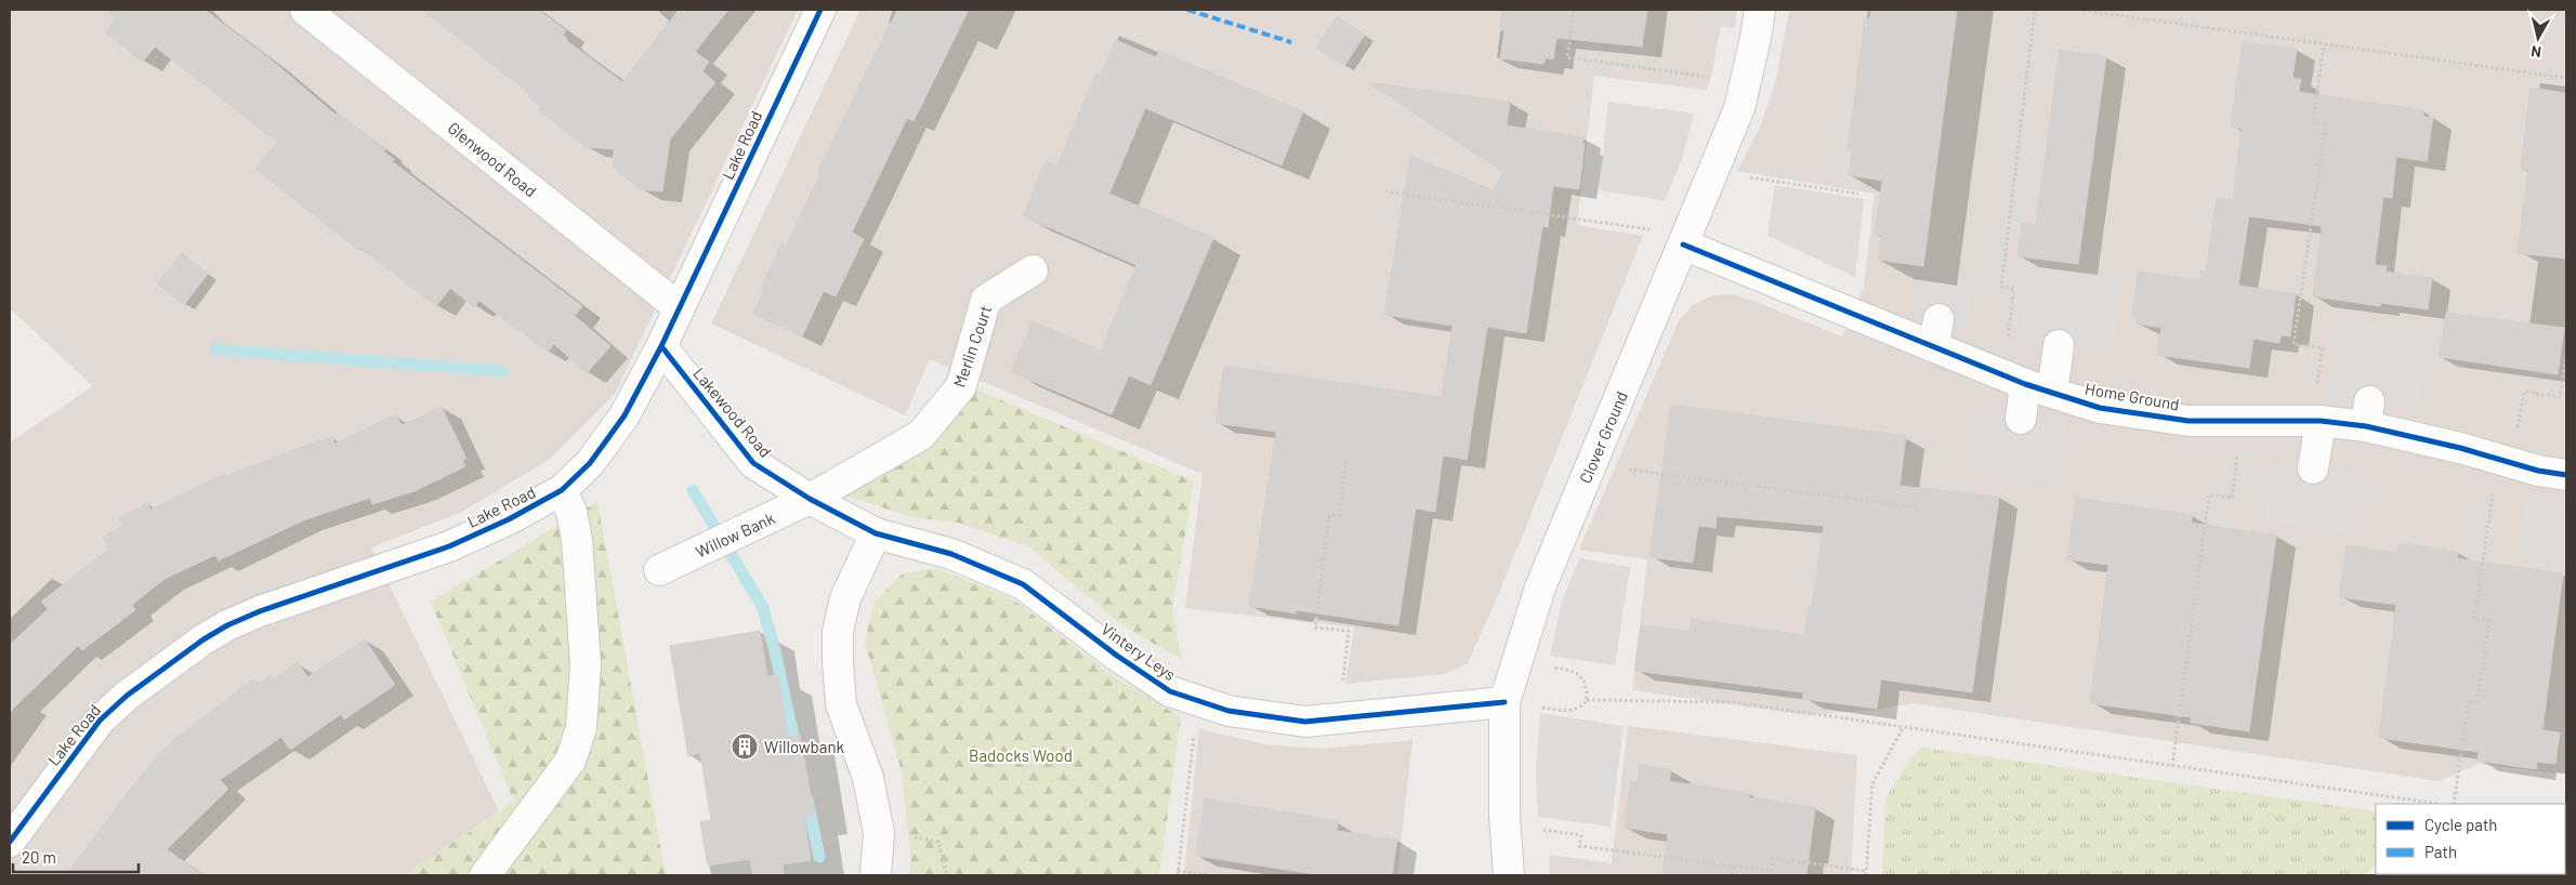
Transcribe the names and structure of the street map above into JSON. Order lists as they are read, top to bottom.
{
  "streets": {
    "street": [
      "Lake Road",
      "Glenwood Road",
      "Merlin Court",
      "Home Ground",
      "Lakewood Road",
      "Clover Ground",
      "Willow Bank",
      "Vintery Leys"
    ]
  },
  "crossings": [
    ["Lake Road", "Glenwood Road"],
    ["Lake Road", "Lakewood Road"],
    ["Merlin Court", "Lakewood Road"],
    ["Merlin Court", "Willow Bank"],
    ["Home Ground", "Clover Ground"],
    ["Lakewood Road", "Willow Bank"],
    ["Lakewood Road", "Vintery Leys"],
    ["Clover Ground", "Vintery Leys"]
  ],
  "parks": ["Badocks Wood"],
  "places": {
    "building": ["Willowbank"]
  },
  "legend": ["Cycle path", "Path"],
  "scale_bar": "20 m",
  "north": "bottom"
}
